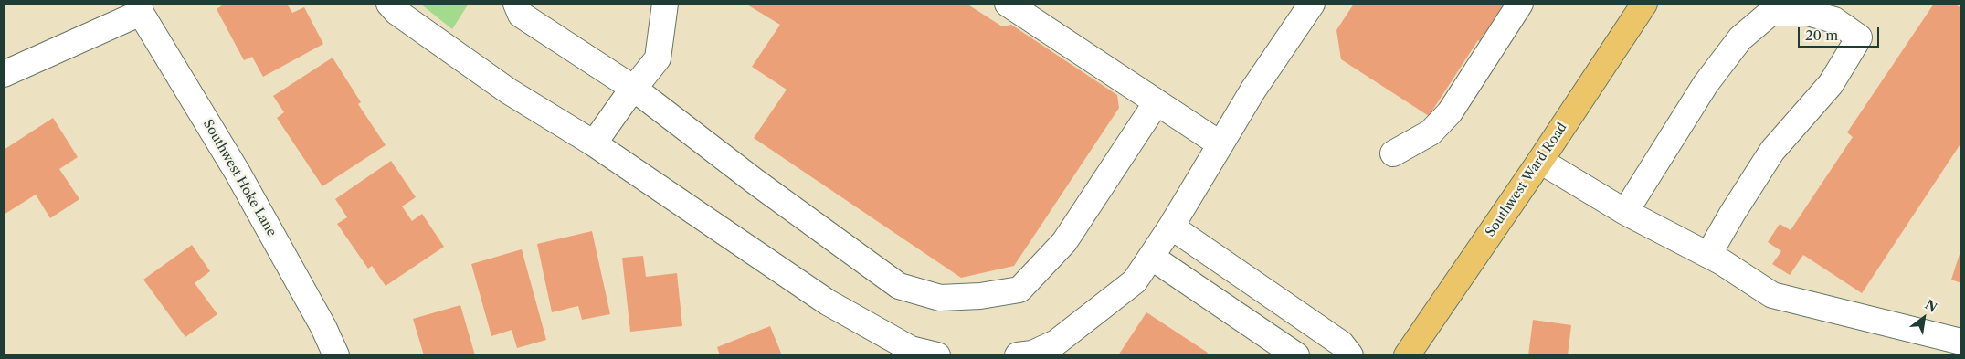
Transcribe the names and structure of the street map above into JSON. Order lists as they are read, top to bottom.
{
  "streets": {
    "main road": ["Southwest Ward Road"],
    "street": ["Southwest Hoke Lane"]
  },
  "scale_bar": "20 m",
  "north": "top right"
}
